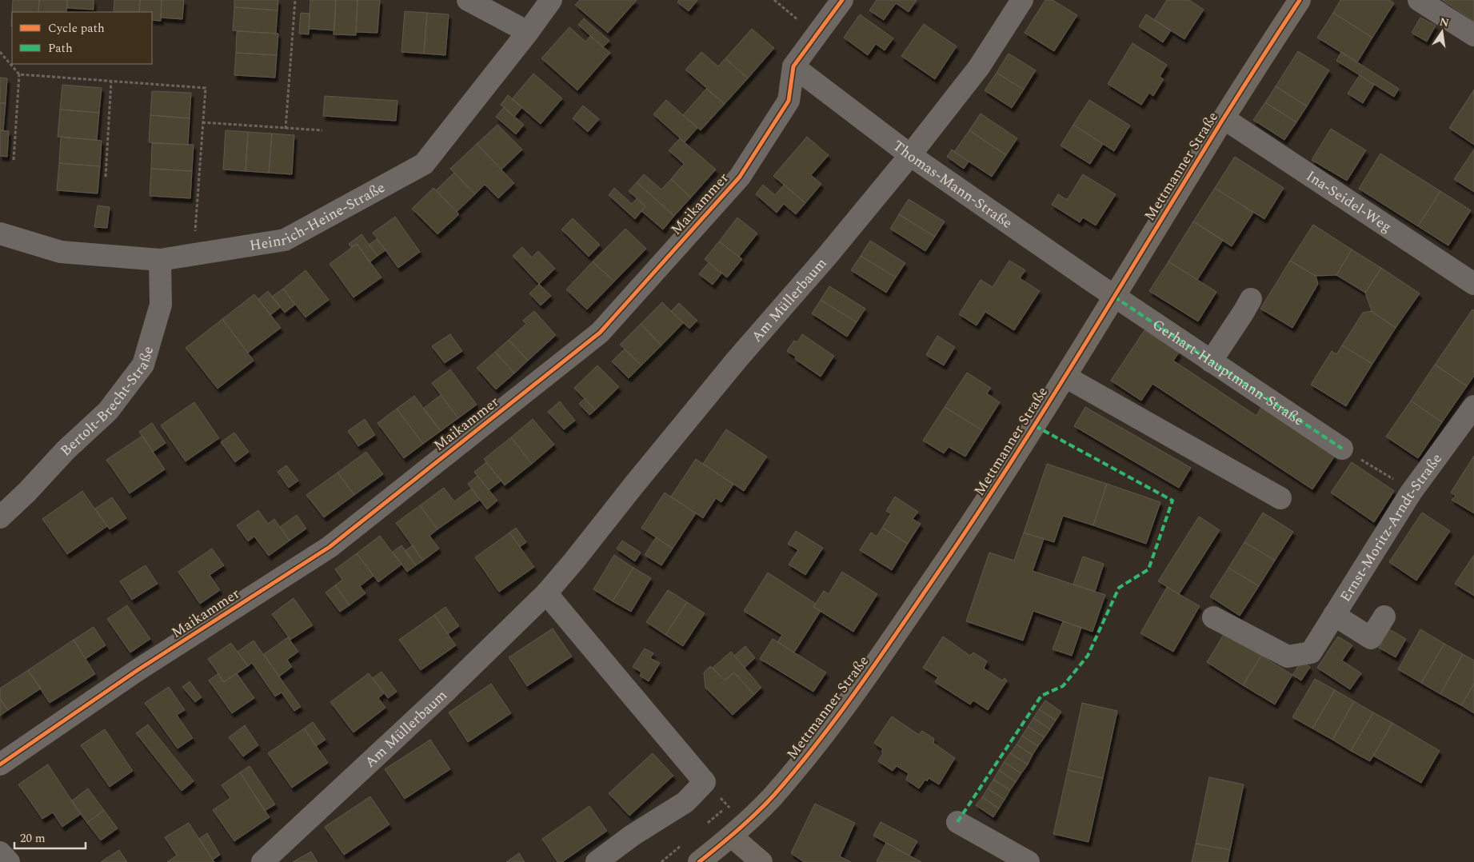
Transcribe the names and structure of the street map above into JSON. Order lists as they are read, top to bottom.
{
  "streets": {
    "main road": ["Mettmanner Straße"],
    "street": [
      "Thomas-Mann-Straße",
      "Ina-Seidel-Weg",
      "Maikammer",
      "Heinrich-Heine-Straße",
      "Am Müllerbaum",
      "Gerhart-Hauptmann-Straße",
      "Bertolt-Brecht-Straße",
      "Ernst-Moritz-Arndt-Straße"
    ]
  },
  "crossings": [
    ["Mettmanner Straße", "Thomas-Mann-Straße"],
    ["Mettmanner Straße", "Ina-Seidel-Weg"],
    ["Mettmanner Straße", "Gerhart-Hauptmann-Straße"],
    ["Thomas-Mann-Straße", "Maikammer"],
    ["Thomas-Mann-Straße", "Am Müllerbaum"],
    ["Thomas-Mann-Straße", "Gerhart-Hauptmann-Straße"],
    ["Heinrich-Heine-Straße", "Bertolt-Brecht-Straße"]
  ],
  "legend": ["Cycle path", "Path"],
  "scale_bar": "20 m",
  "north": "top"
}
